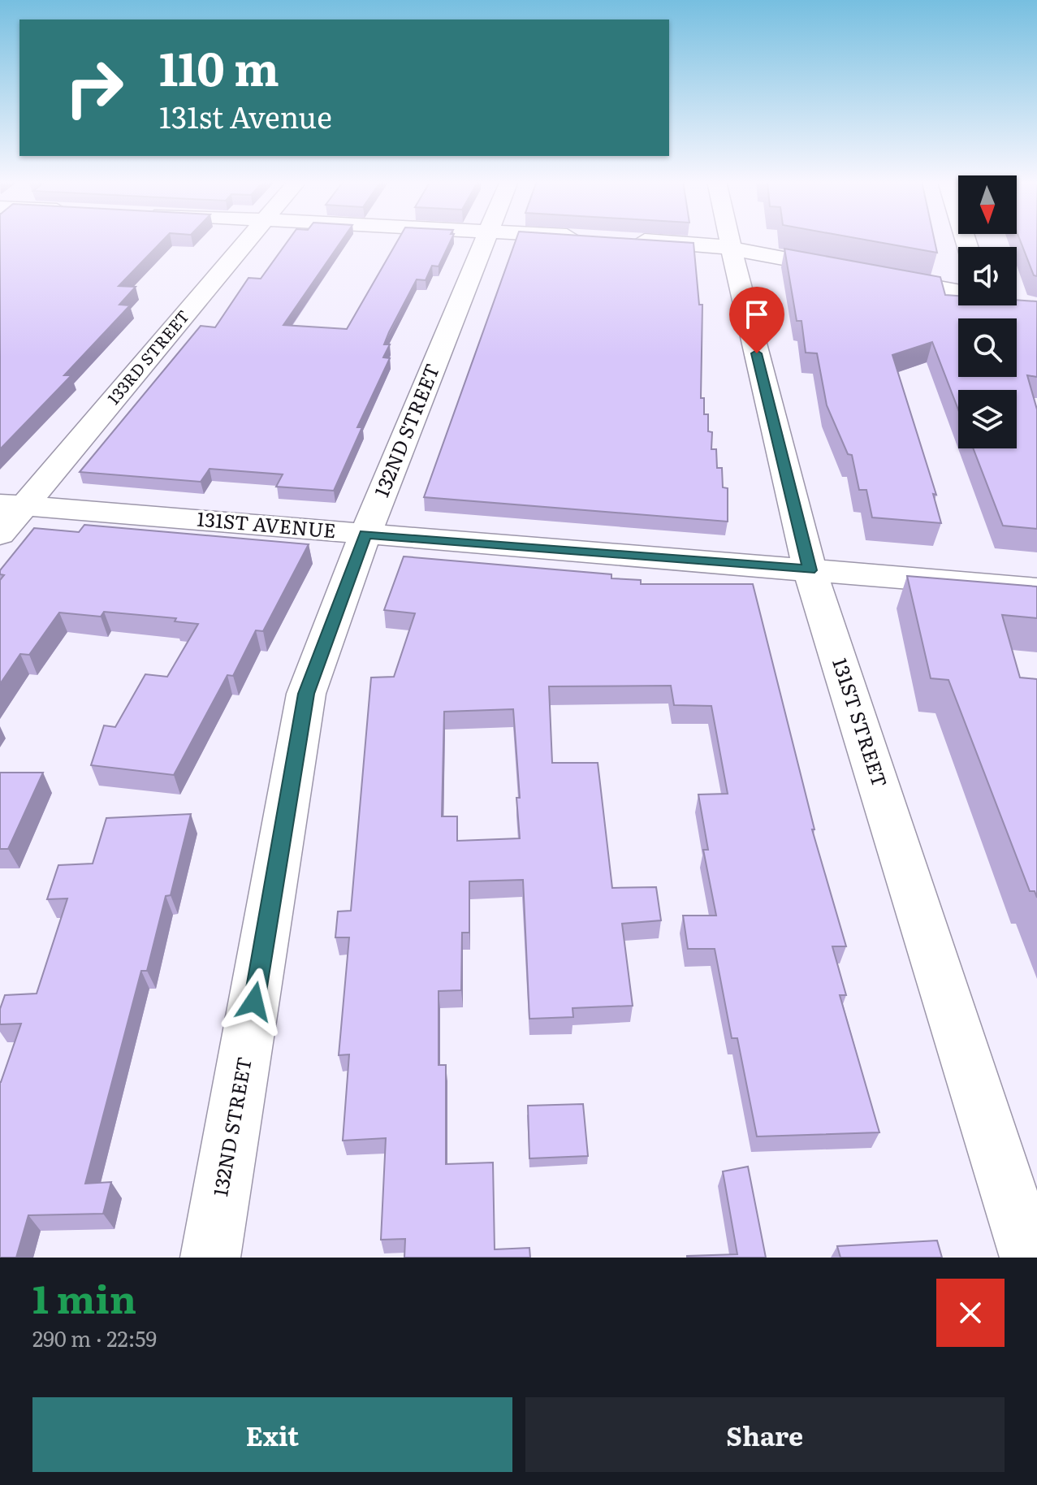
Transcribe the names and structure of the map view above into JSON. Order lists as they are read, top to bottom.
{
  "streets": {
    "street": [
      "133RD STREET",
      "132ND STREET",
      "131ST AVENUE",
      "131ST STREET"
    ]
  },
  "crossings": [
    ["133RD STREET", "131ST AVENUE"],
    ["132ND STREET", "131ST AVENUE"],
    ["131ST AVENUE", "131ST STREET"]
  ],
  "north": "bottom",
  "page": {
    "turn": ["110 m", "131st Avenue"],
    "heading": ["1 min", "290 m · 22:59"],
    "buttons": ["Exit", "Share"]
  }
}
